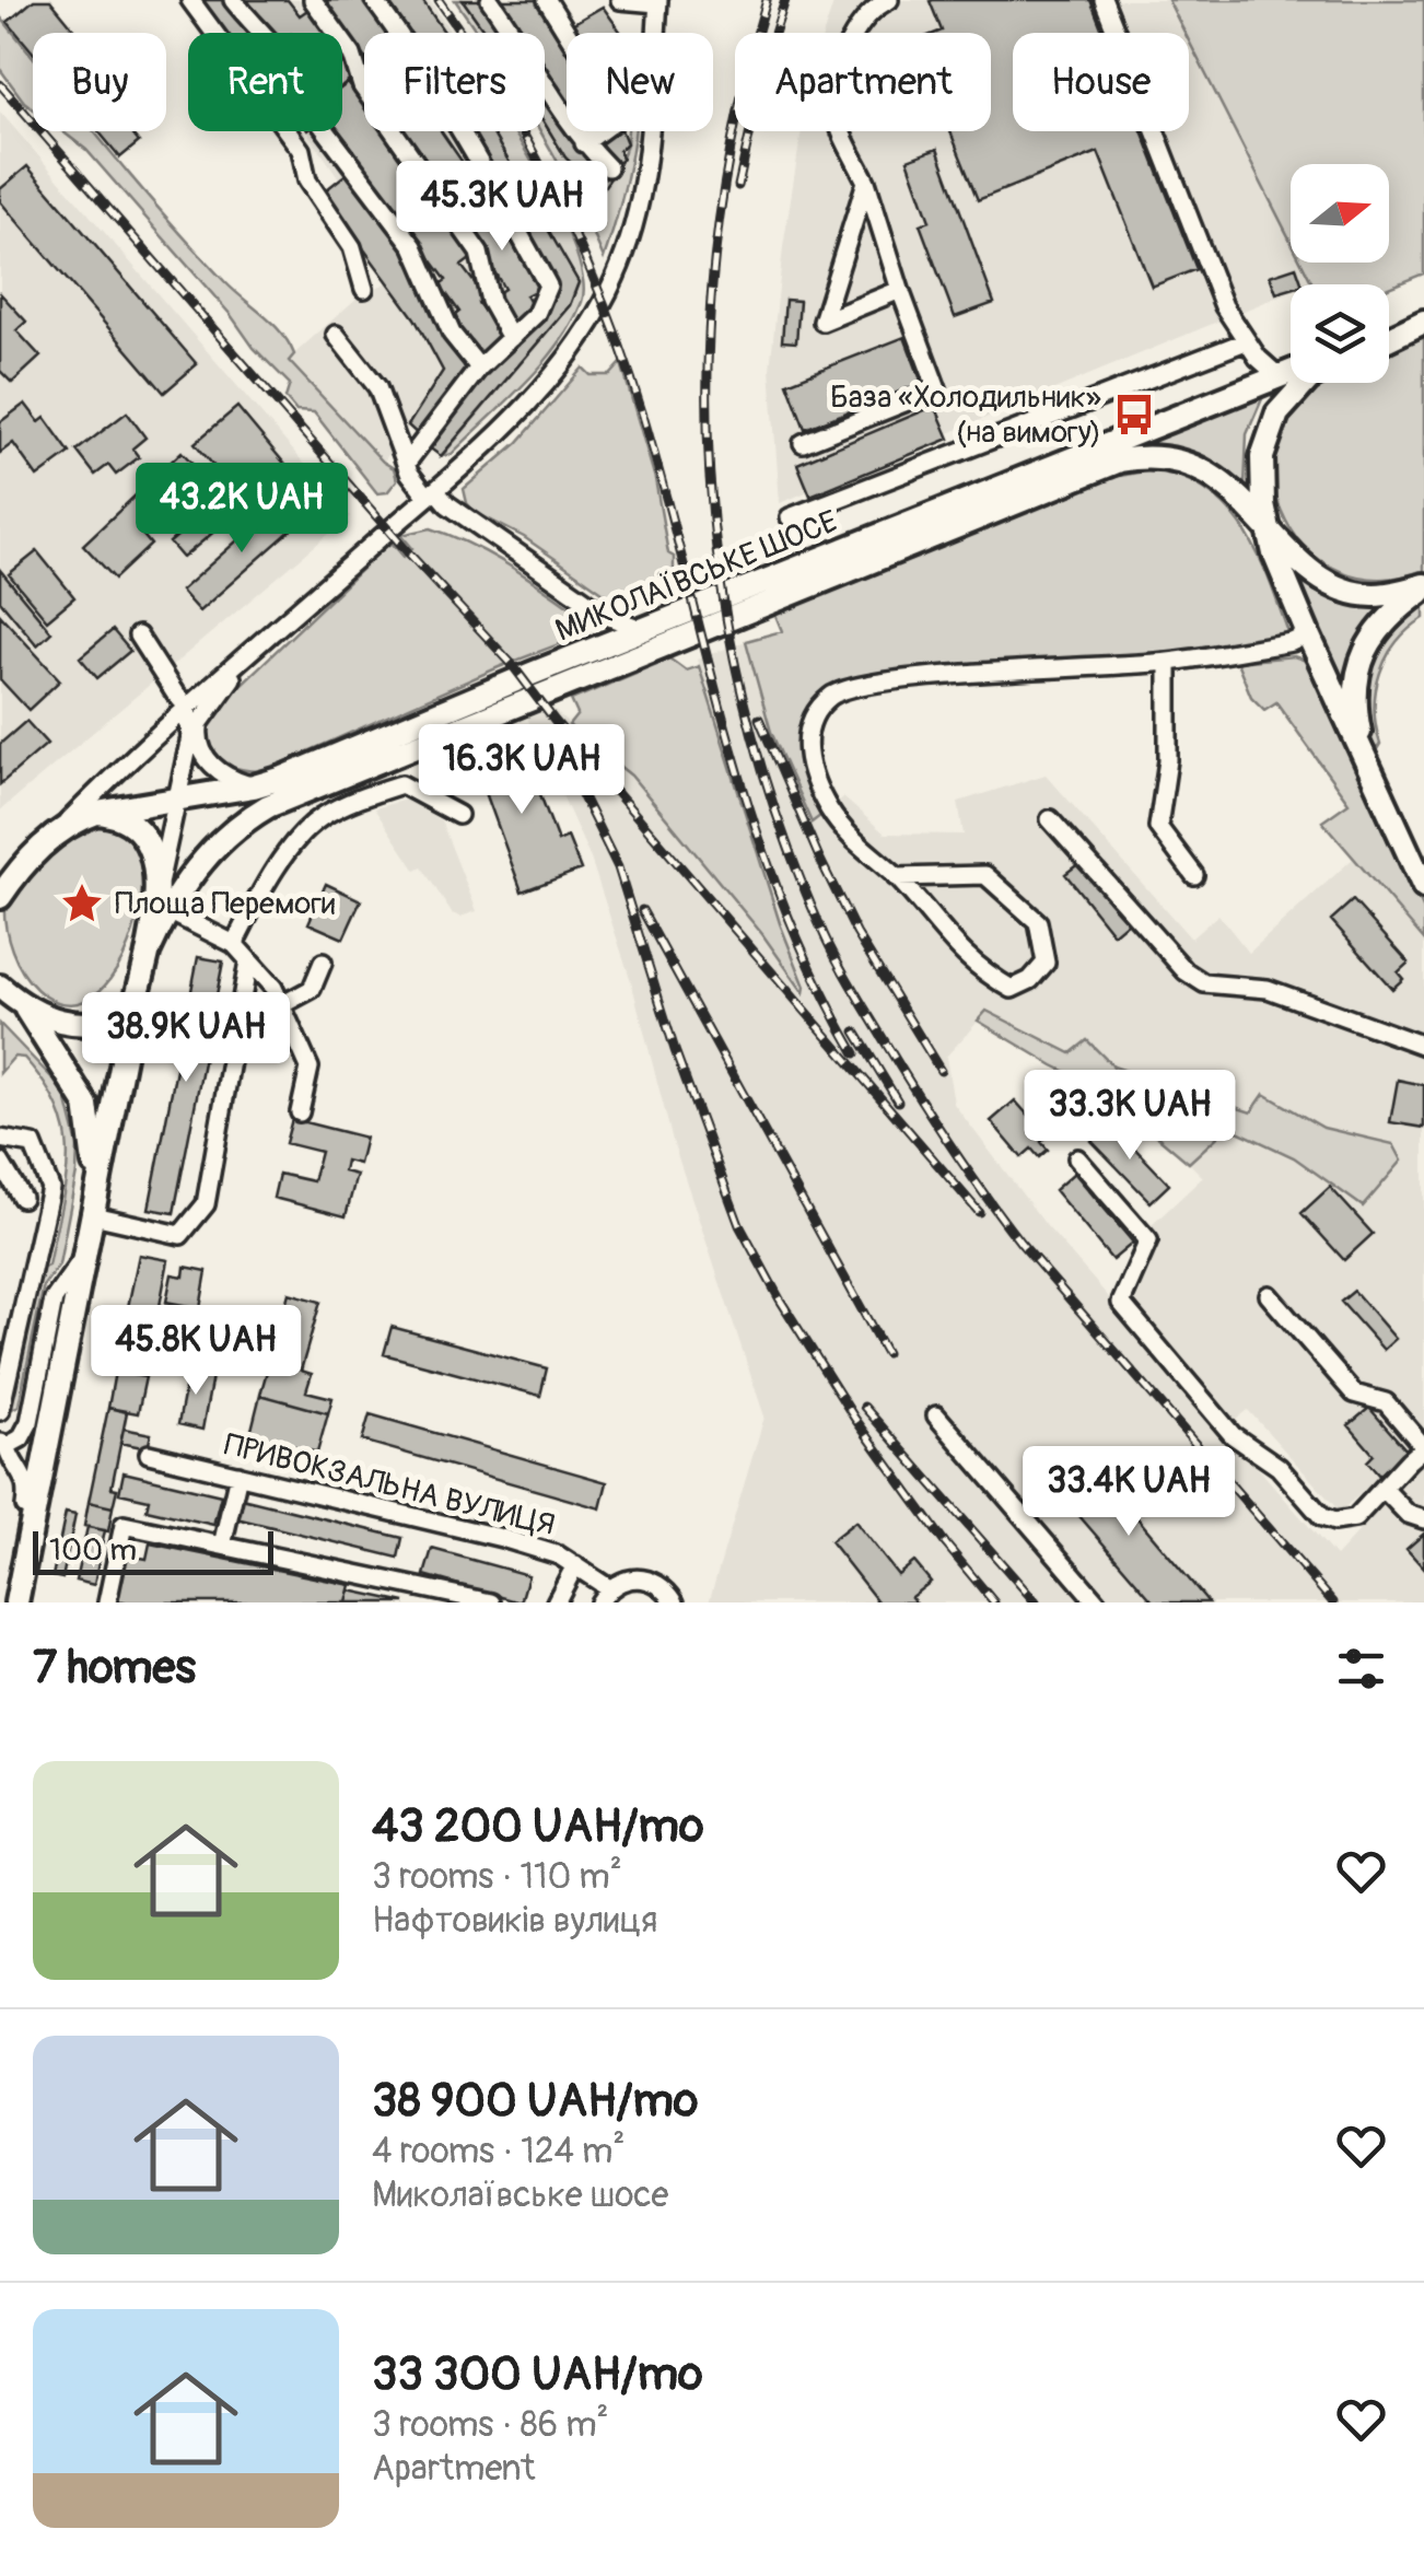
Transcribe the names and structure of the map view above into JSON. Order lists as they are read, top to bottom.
{
  "streets": {
    "main road": ["МИКОЛАЇВСЬКЕ ШОСЕ"],
    "street": ["ПРИВОКЗАЛЬНА ВУЛИЦЯ"]
  },
  "places": {
    "bus stop": ["База «Холодильник» (на вимогу)"],
    "place": ["Площа Перемоги"]
  },
  "scale_bar": "100 m",
  "north": "right",
  "page": {
    "chip": [
      "Buy",
      "Rent",
      "Filters",
      "New",
      "Apartment",
      "House"
    ],
    "price": [
      "45.3K UAH",
      "43.2K UAH",
      "16.3K UAH",
      "38.9K UAH",
      "33.3K UAH",
      "45.8K UAH",
      "33.4K UAH"
    ],
    "scale": "100 m",
    "heading": "7 homes",
    "list": [
      {
        "name": "43 200 UAH/mo",
        "note": "3 rooms · 110 m² · Нафтовиків вулиця"
      },
      {
        "name": "38 900 UAH/mo",
        "note": "4 rooms · 124 m² · Миколаївське шосе"
      },
      {
        "name": "33 300 UAH/mo",
        "note": "3 rooms · 86 m² · Apartment"
      }
    ]
  }
}
